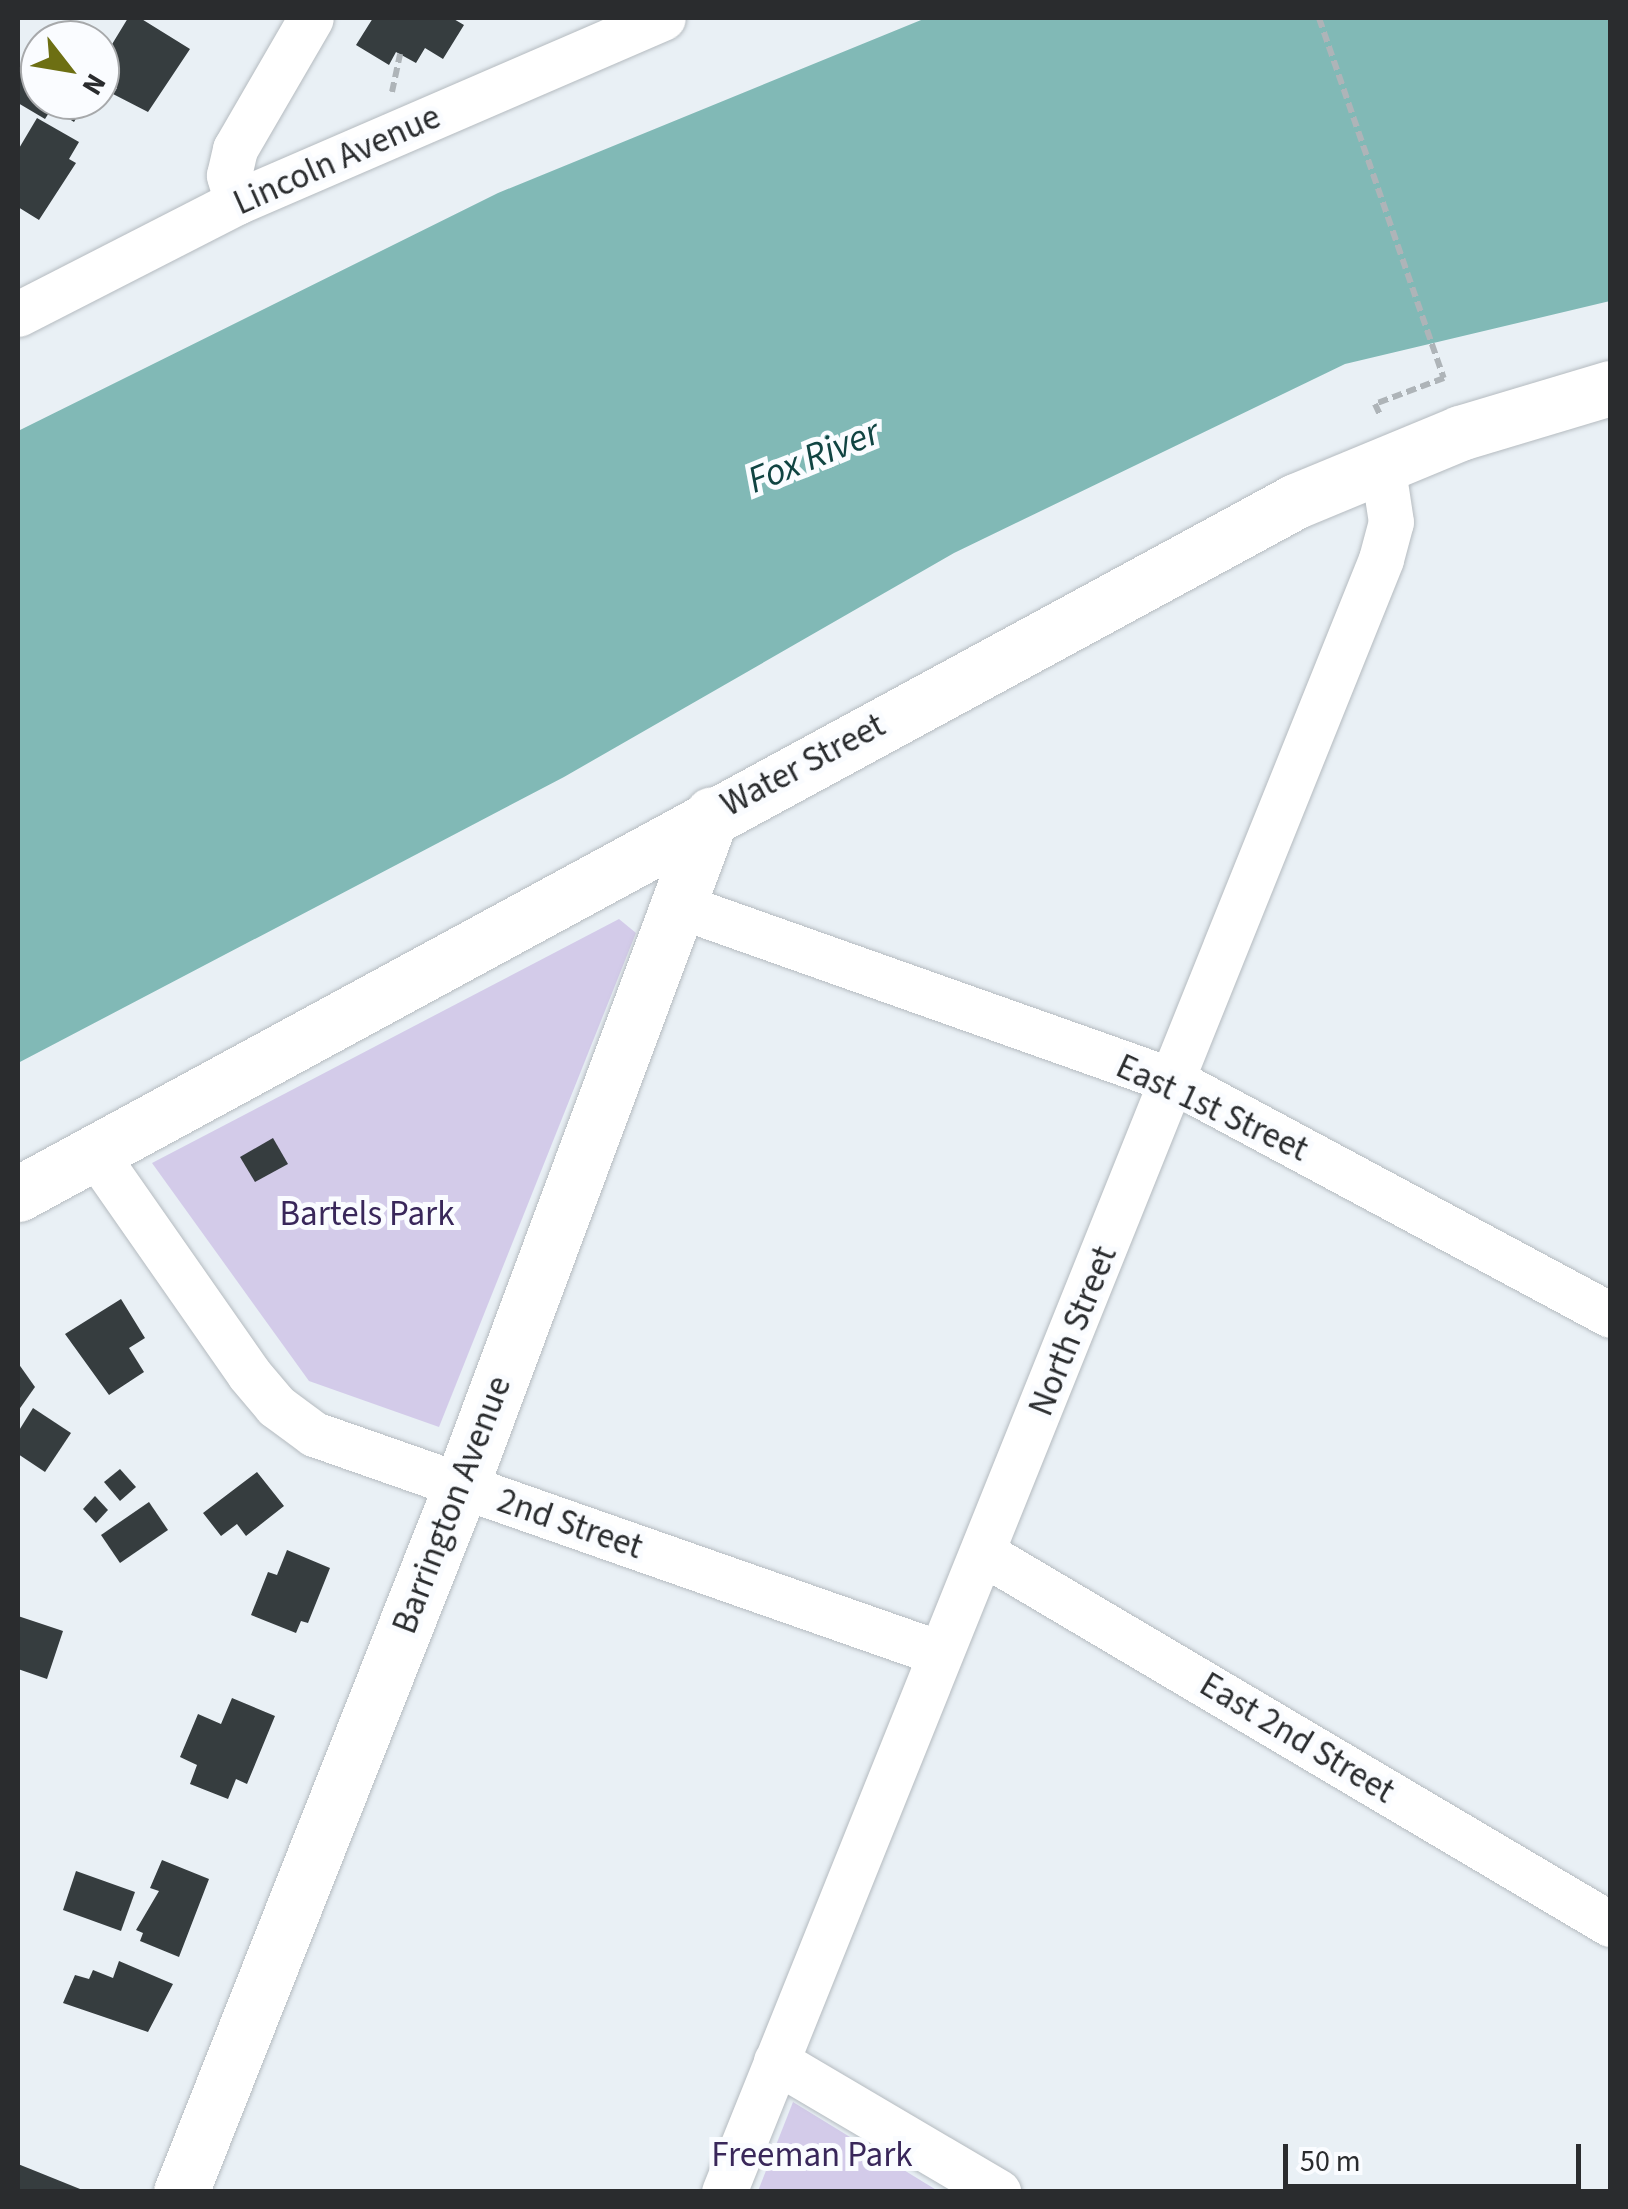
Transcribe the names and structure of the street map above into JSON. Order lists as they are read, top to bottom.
{
  "streets": {
    "street": [
      "Lincoln Avenue",
      "Water Street",
      "East 1st Street",
      "North Street",
      "Barrington Avenue",
      "2nd Street",
      "East 2nd Street"
    ]
  },
  "crossings": [
    ["Water Street", "North Street"],
    ["Water Street", "Barrington Avenue"],
    ["Water Street", "2nd Street"],
    ["East 1st Street", "North Street"],
    ["East 1st Street", "Barrington Avenue"],
    ["North Street", "2nd Street"],
    ["North Street", "East 2nd Street"],
    ["Barrington Avenue", "2nd Street"]
  ],
  "water": ["Fox River"],
  "parks": ["Bartels Park", "Freeman Park"],
  "scale_bar": "50 m",
  "north": "bottom right"
}
